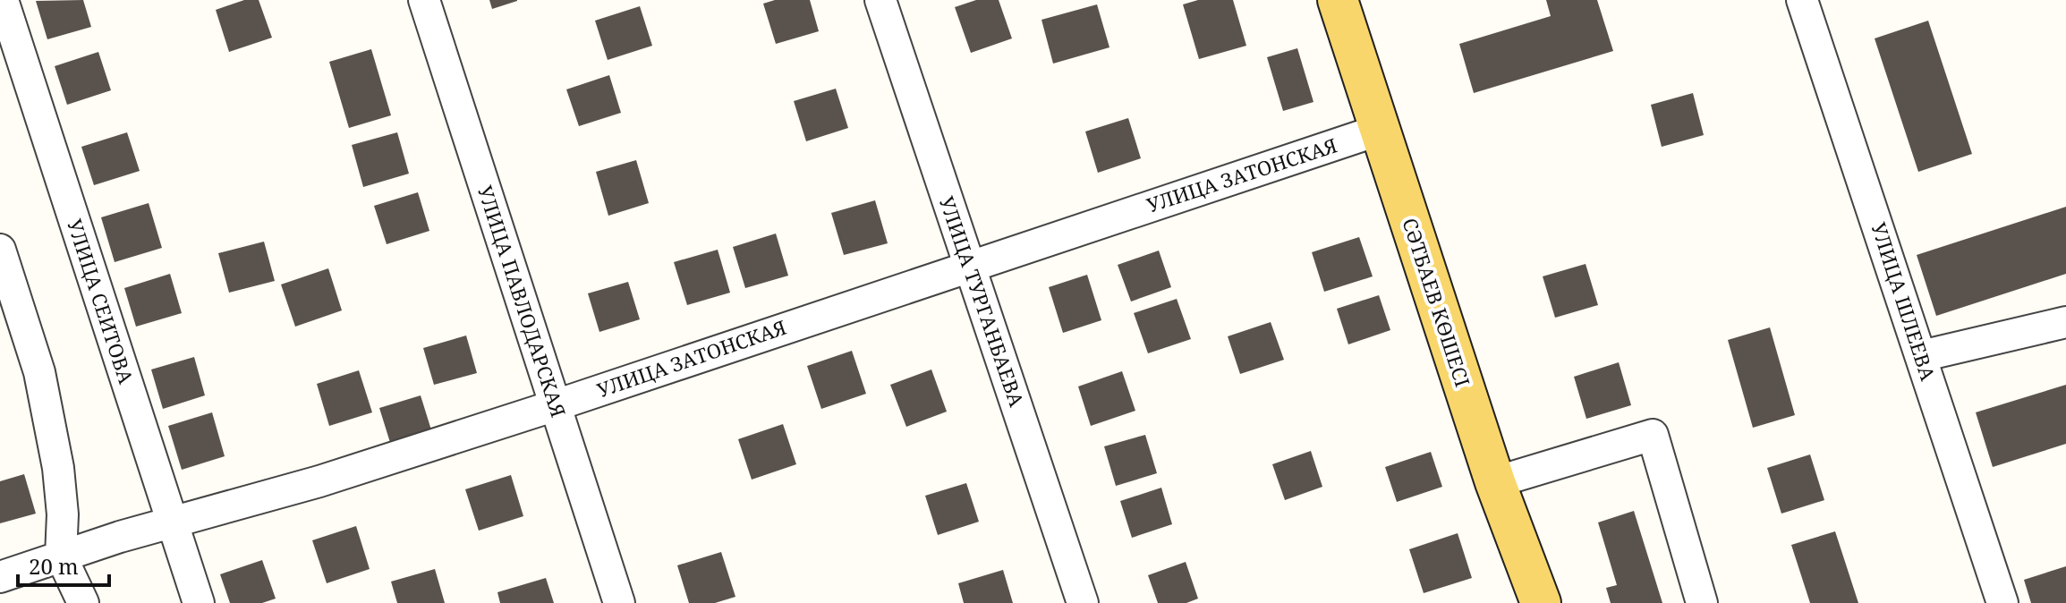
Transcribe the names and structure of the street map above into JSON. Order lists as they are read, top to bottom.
{
  "streets": {
    "main road": ["СӘТБАЕВ КӨШЕСІ"],
    "street": [
      "УЛИЦА ЗАТОНСКАЯ",
      "УЛИЦА СЕИТОВА",
      "УЛИЦА ПАВЛОДАРСКАЯ",
      "УЛИЦА ТУРГАНБАЕВА",
      "УЛИЦА ШЛЕЕВА"
    ]
  },
  "crossings": [
    ["УЛИЦА ЗАТОНСКАЯ", "УЛИЦА СЕИТОВА"],
    ["УЛИЦА ЗАТОНСКАЯ", "УЛИЦА ПАВЛОДАРСКАЯ"],
    ["УЛИЦА ЗАТОНСКАЯ", "УЛИЦА ТУРГАНБАЕВА"],
    ["УЛИЦА ЗАТОНСКАЯ", "СӘТБАЕВ КӨШЕСІ"]
  ],
  "scale_bar": "20 m"
}
